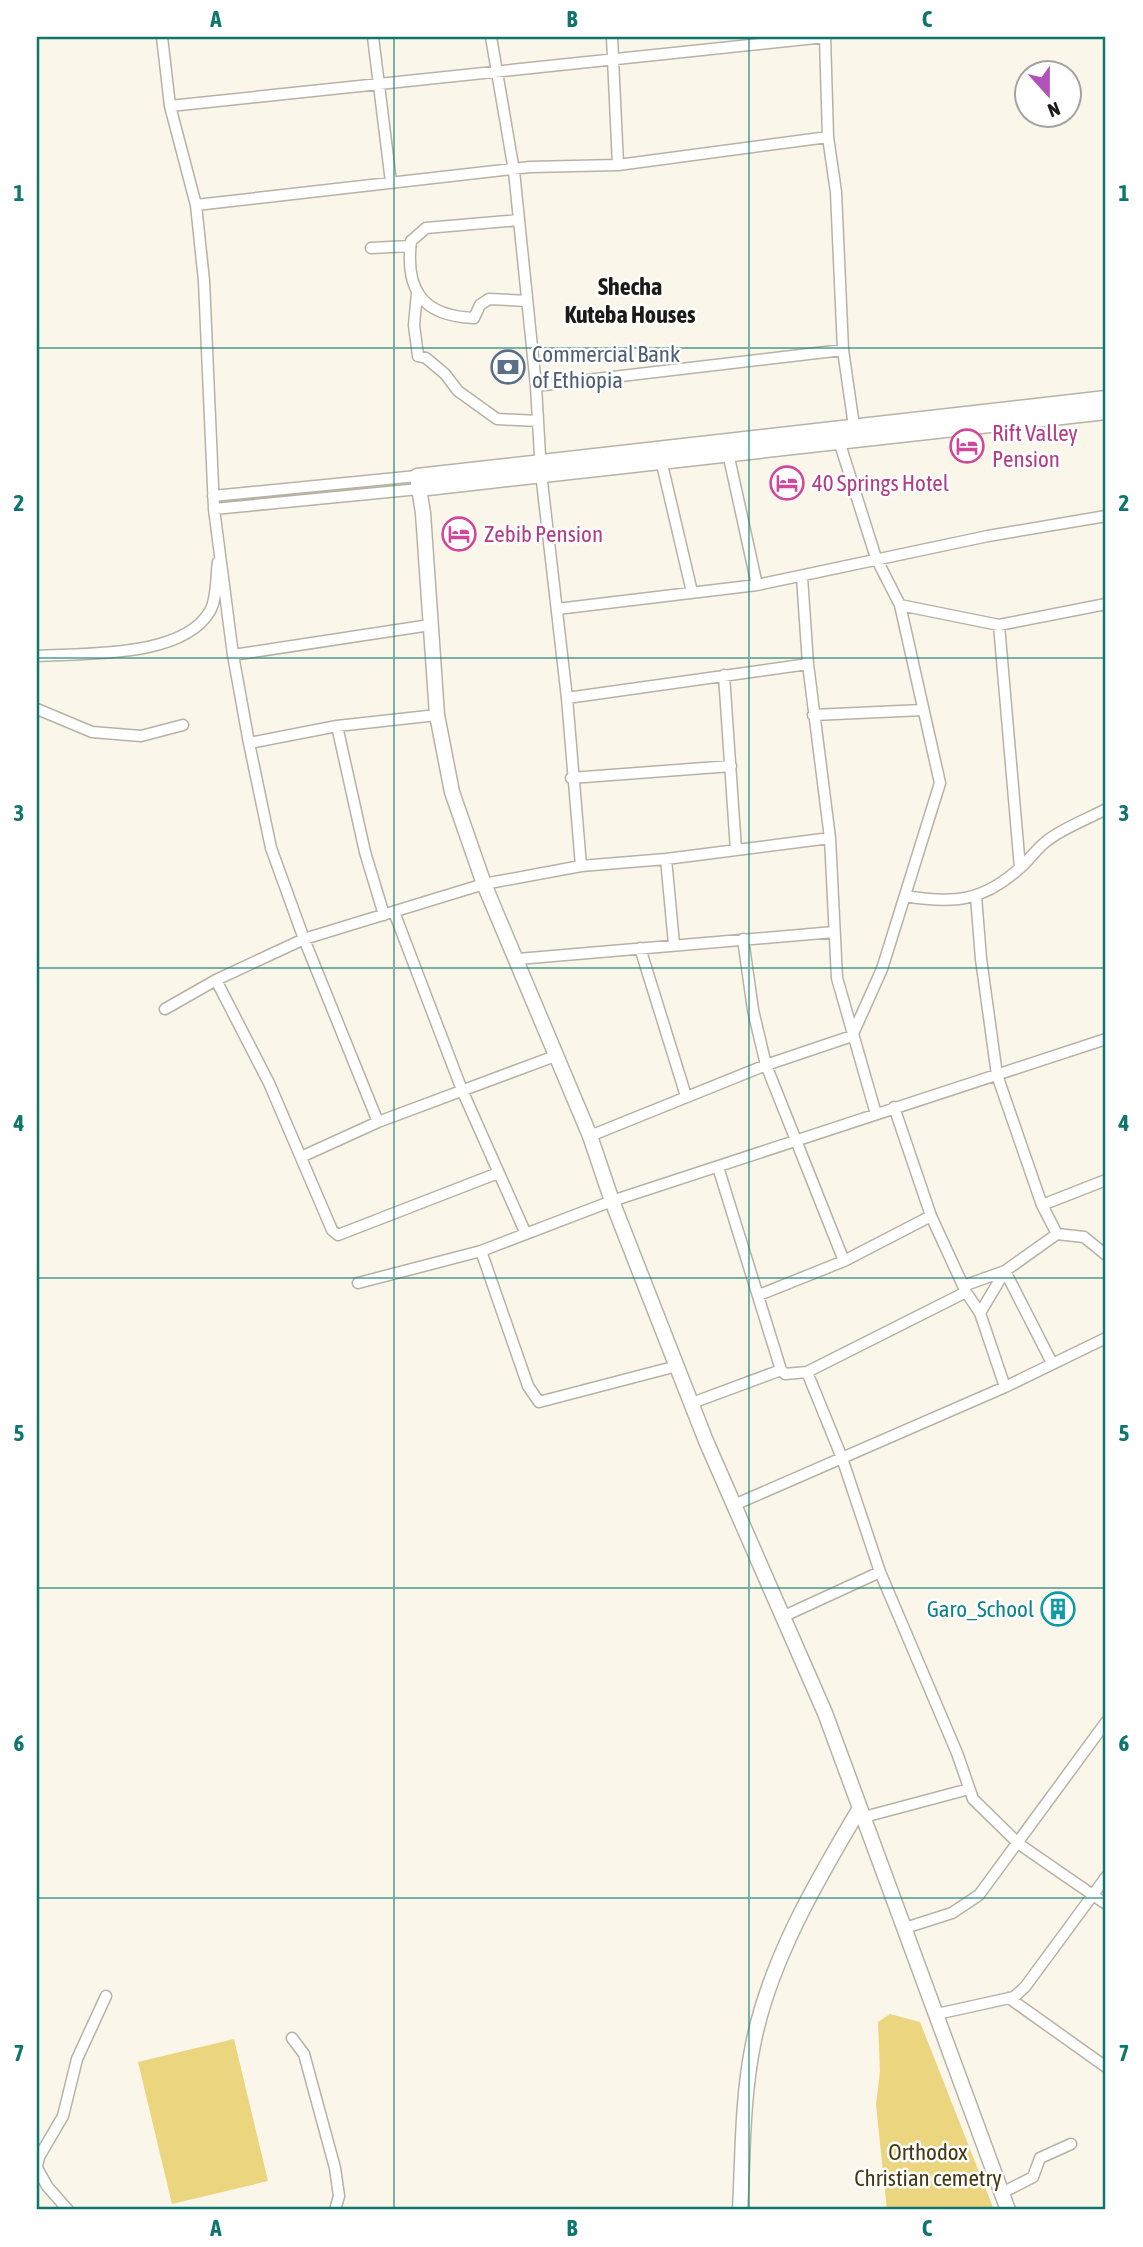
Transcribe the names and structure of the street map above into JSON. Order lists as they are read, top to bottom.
{
  "districts": ["Shecha Kuteba Houses"],
  "parks": ["Orthodox Christian cemetry"],
  "places": {
    "bank": ["Commercial Bank of Ethiopia"],
    "hotel": ["Rift Valley Pension", "40 Springs Hotel", "Zebib Pension"],
    "building": ["Garo_School"]
  },
  "north": "bottom",
  "grid": {
    "columns": ["A", "B", "C"],
    "rows": [
      "1",
      "2",
      "3",
      "4",
      "5",
      "6",
      "7"
    ]
  }
}
